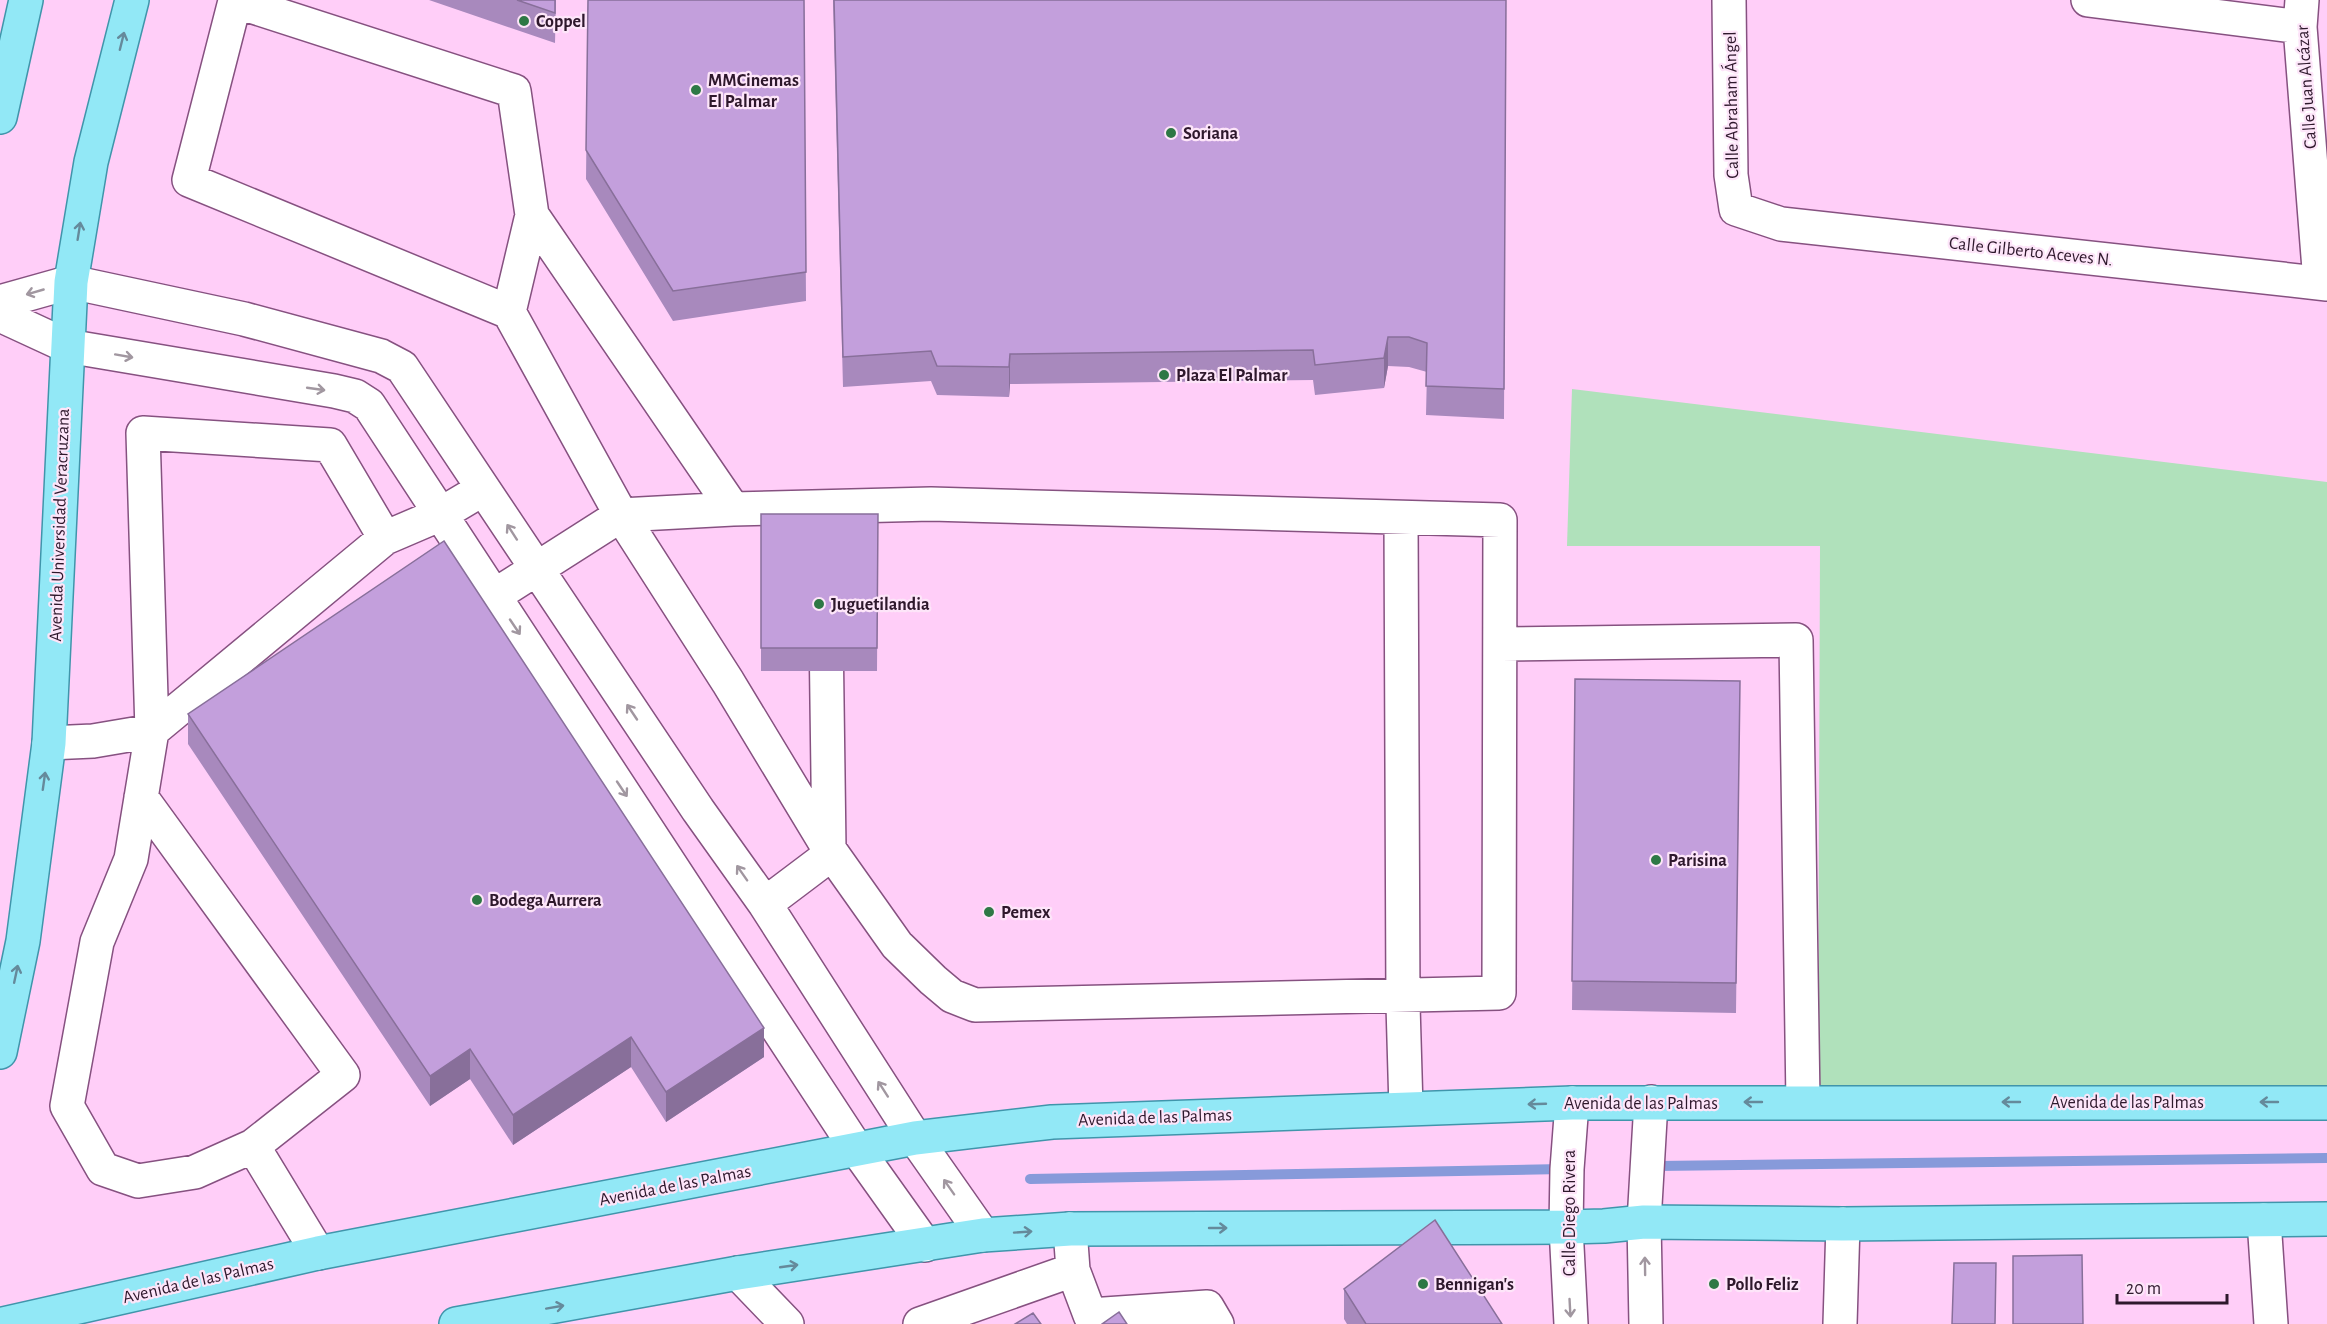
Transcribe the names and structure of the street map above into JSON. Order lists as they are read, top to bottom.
{
  "streets": {
    "main road": ["Avenida Universidad Veracruzana", "Avenida de las Palmas"],
    "street": [
      "Calle Juan Alcázar",
      "Calle Abraham Ángel",
      "Calle Gilberto Aceves N.",
      "Calle Diego Rivera"
    ]
  },
  "crossings": [
    ["Calle Juan Alcázar", "Calle Gilberto Aceves N."],
    ["Calle Abraham Ángel", "Calle Gilberto Aceves N."],
    ["Avenida de las Palmas", "Calle Diego Rivera"]
  ],
  "one_way": ["Avenida Universidad Veracruzana"],
  "places": [
    "Coppel",
    "MMCinemas El Palmar",
    "Soriana",
    "Plaza El Palmar",
    "Juguetilandia",
    "Parisina",
    "Bodega Aurrera",
    "Pemex",
    "Bennigan's",
    "Pollo Feliz"
  ],
  "scale_bar": "20 m"
}
